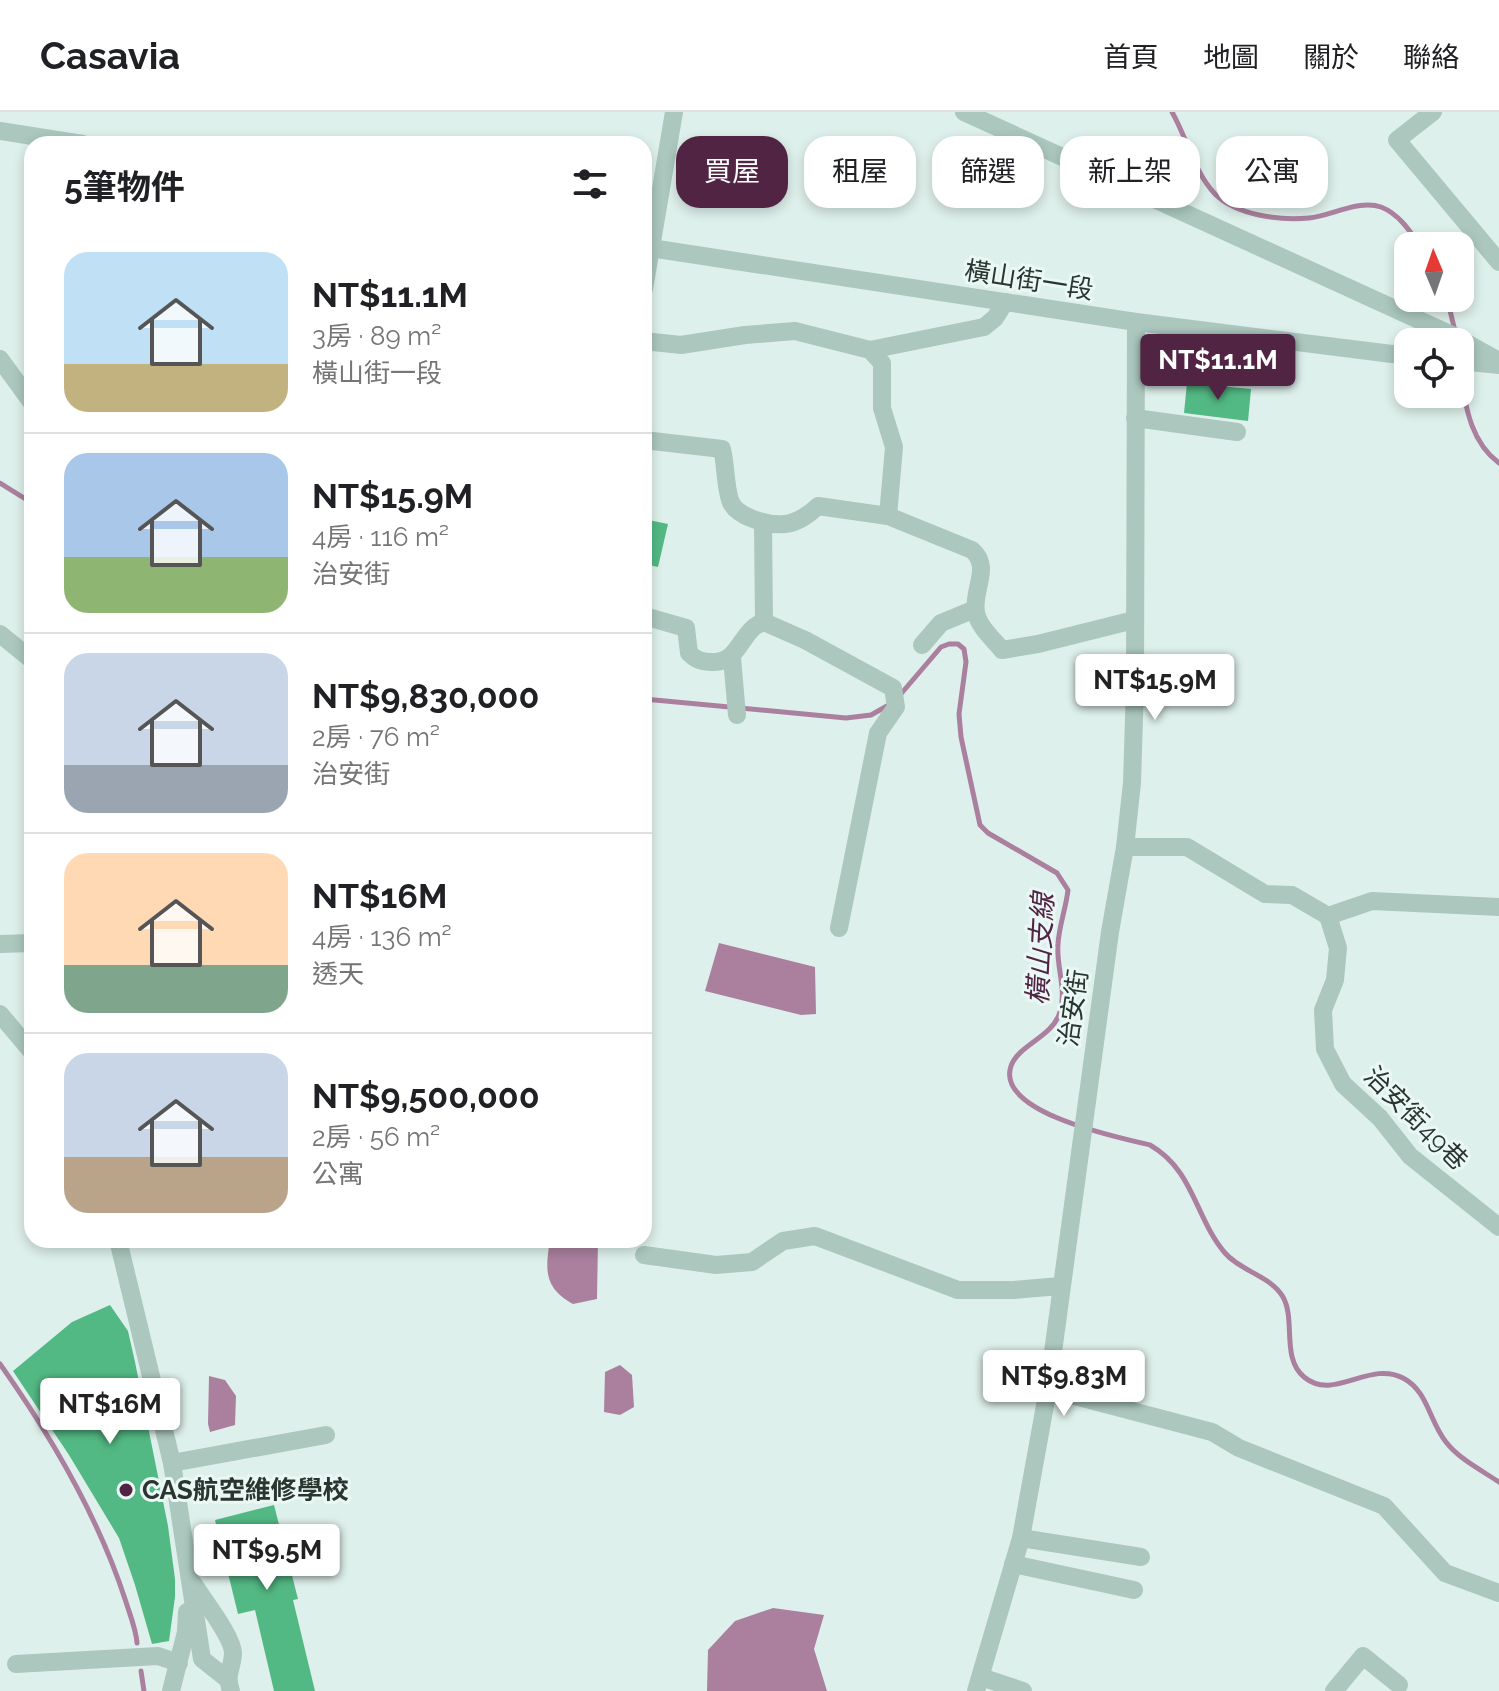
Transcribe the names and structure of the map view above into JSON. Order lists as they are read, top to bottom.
{
  "streets": {
    "street": ["橫山街一段", "治安街", "治安街49巷"]
  },
  "crossings": [
    ["橫山街一段", "治安街"]
  ],
  "water": ["橫山支線"],
  "places": ["CAS航空維修學校"],
  "north": "top",
  "page": {
    "header": "Casavia",
    "nav": [
      "首頁",
      "地圖",
      "關於",
      "聯絡"
    ],
    "chip": [
      "買屋",
      "租屋",
      "篩選",
      "新上架",
      "公寓"
    ],
    "heading": "5筆物件",
    "list": [
      {
        "name": "NT$11.1M",
        "note": "3房 · 89 m² · 橫山街一段"
      },
      {
        "name": "NT$15.9M",
        "note": "4房 · 116 m² · 治安街"
      },
      {
        "name": "NT$9,830,000",
        "note": "2房 · 76 m² · 治安街"
      },
      {
        "name": "NT$16M",
        "note": "4房 · 136 m² · 透天"
      },
      {
        "name": "NT$9,500,000",
        "note": "2房 · 56 m² · 公寓"
      }
    ],
    "price": [
      "NT$11.1M",
      "NT$15.9M",
      "NT$9.83M",
      "NT$16M",
      "NT$9.5M"
    ]
  }
}
